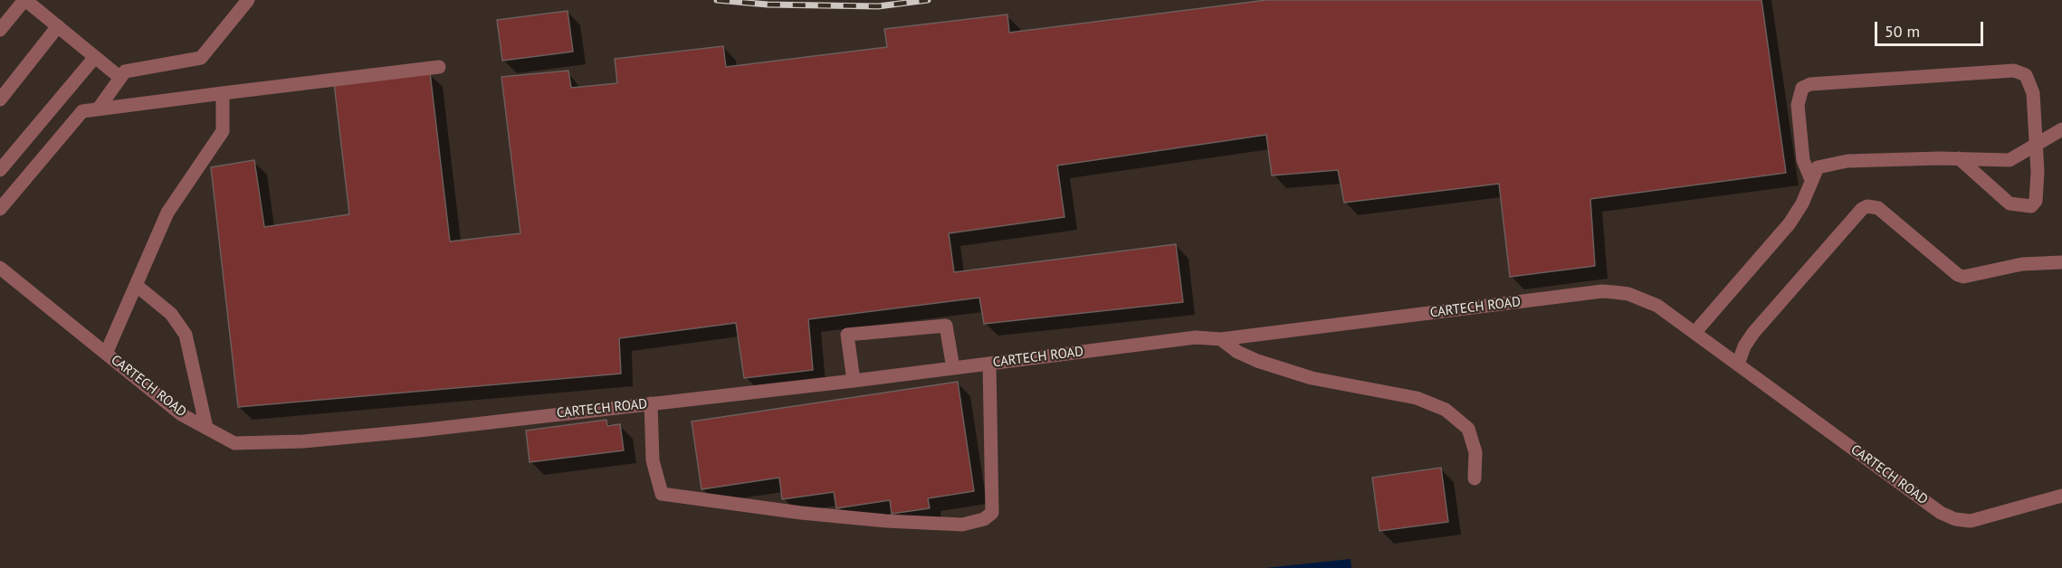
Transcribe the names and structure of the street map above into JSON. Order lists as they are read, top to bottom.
{
  "streets": {
    "lane": ["CARTECH ROAD"]
  },
  "scale_bar": "50 m"
}
